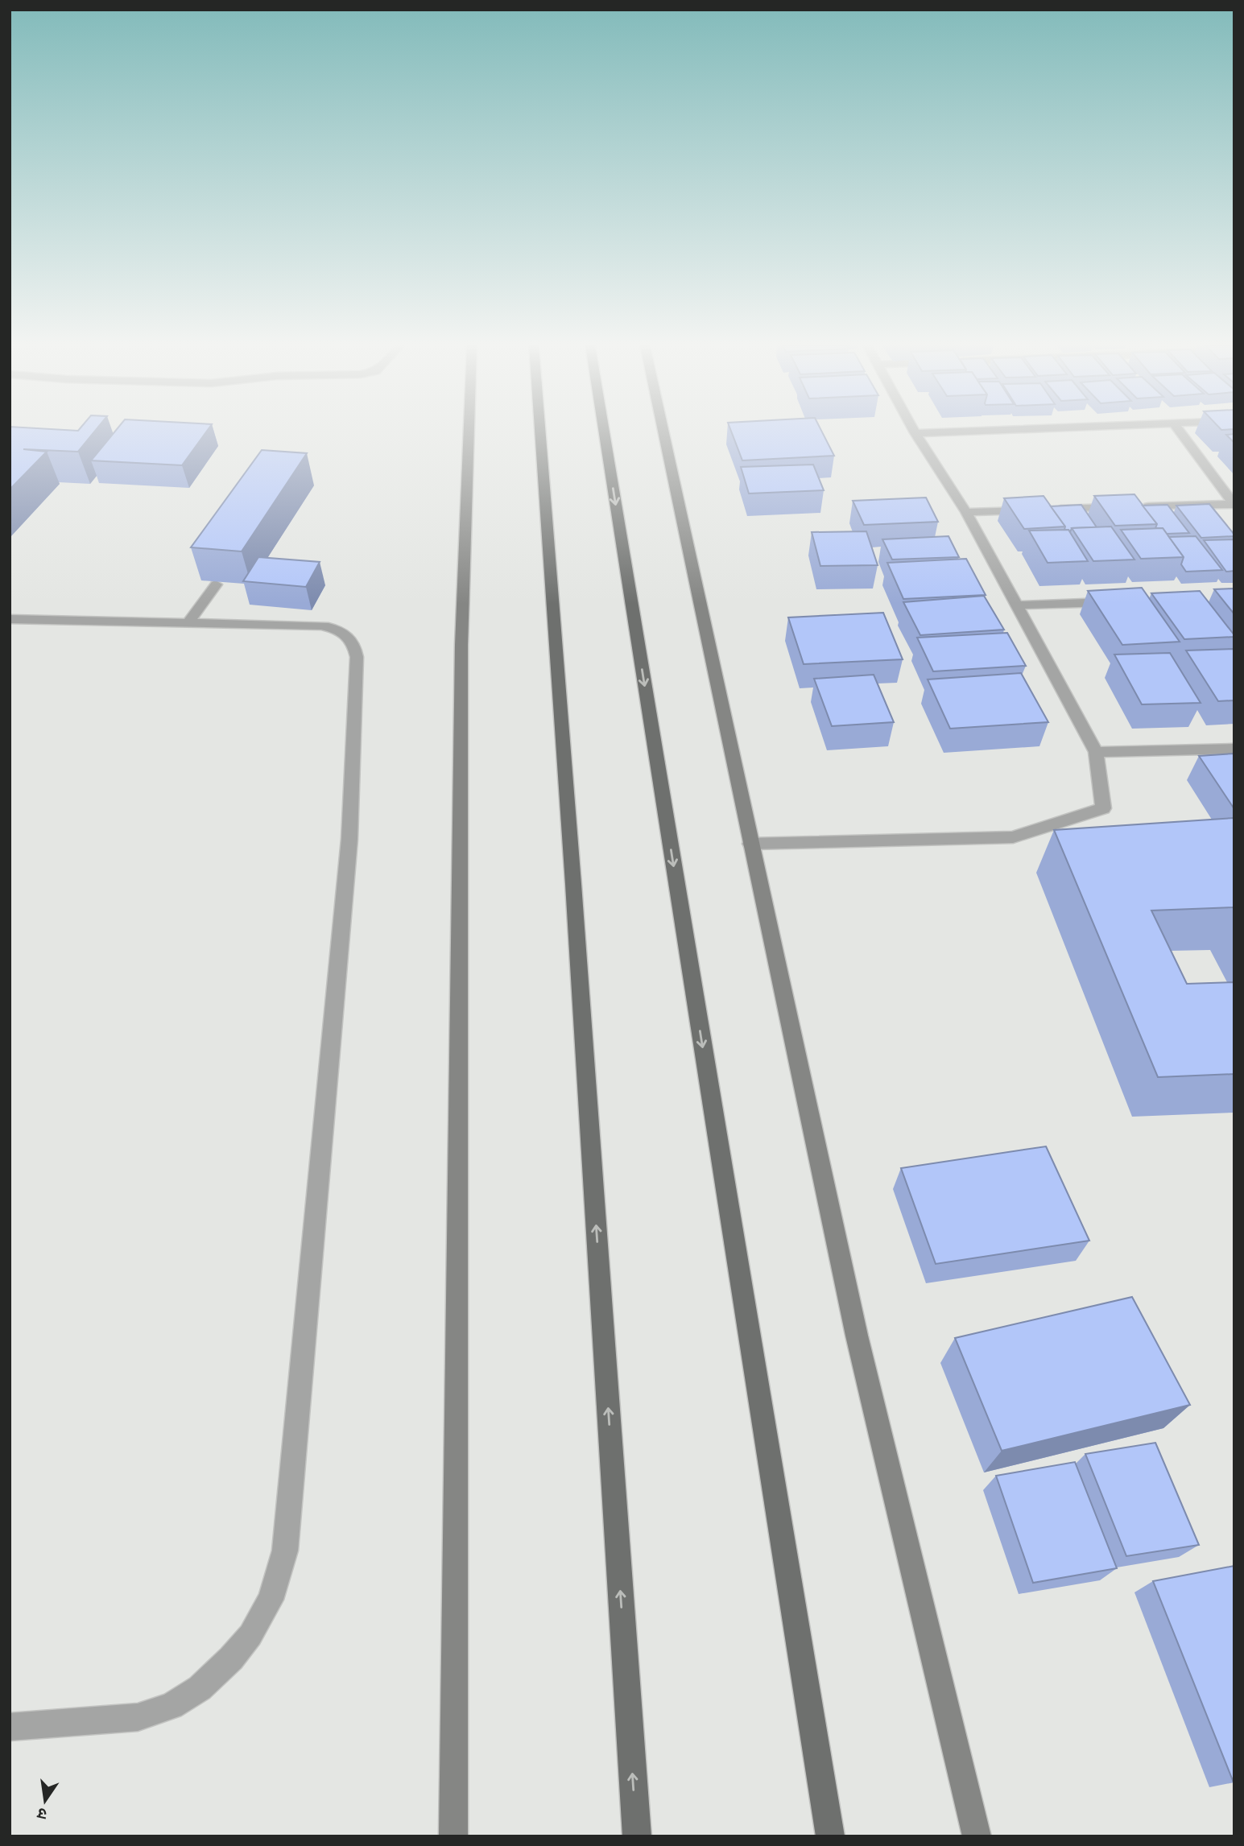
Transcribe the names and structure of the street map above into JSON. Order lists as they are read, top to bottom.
{
  "north": "bottom"
}
